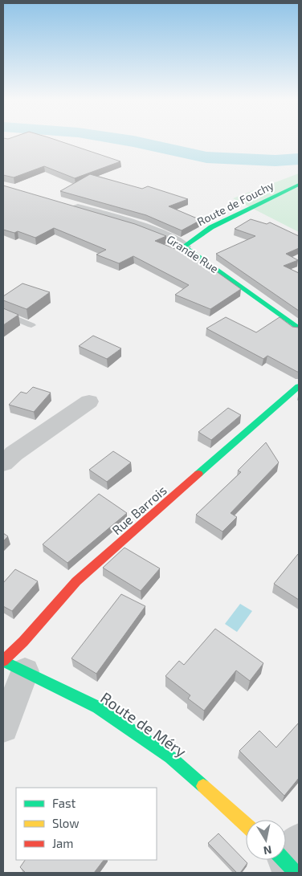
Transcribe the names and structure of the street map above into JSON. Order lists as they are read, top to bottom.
{
  "streets": {
    "street": [
      "Route de Fouchy",
      "Grande Rue",
      "Rue Barrois",
      "Route de Méry"
    ]
  },
  "crossings": [
    ["Route de Fouchy", "Grande Rue"],
    ["Rue Barrois", "Route de Méry"]
  ],
  "legend": ["Fast", "Slow", "Jam"],
  "north": "bottom"
}
